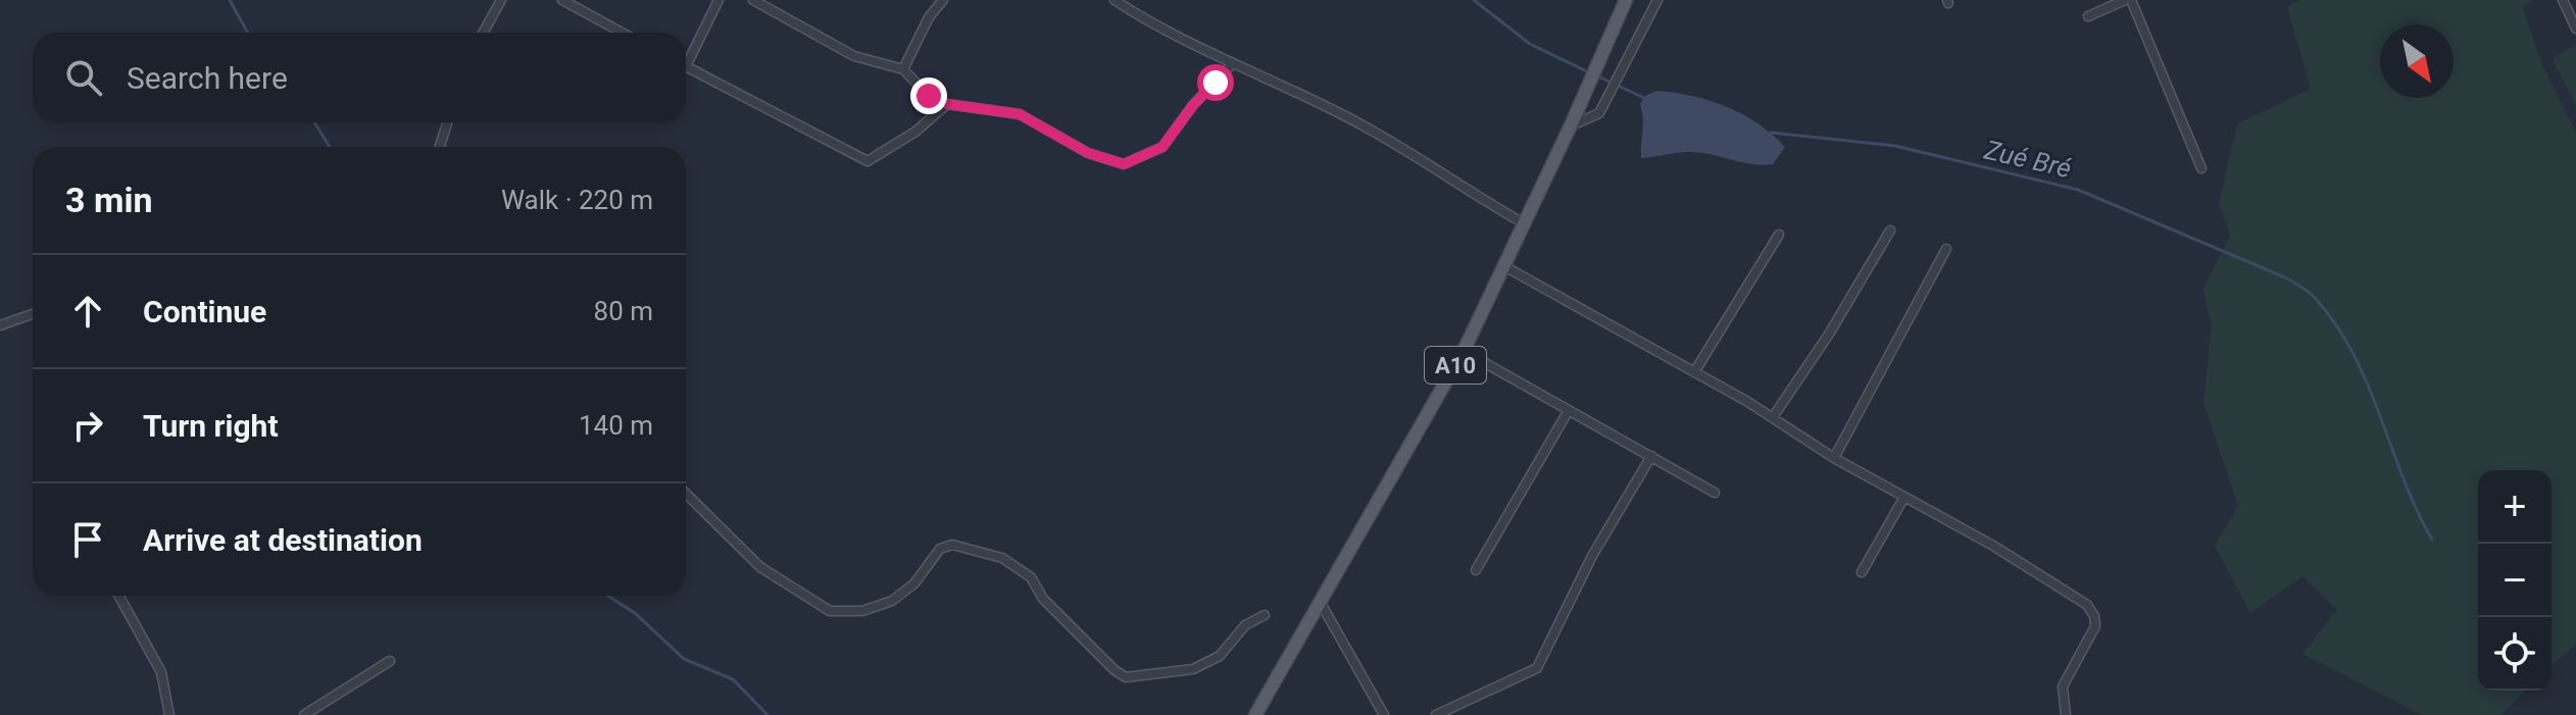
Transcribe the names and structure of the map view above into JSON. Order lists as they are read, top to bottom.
{
  "streets": {
    "main road": ["A10"]
  },
  "water": ["Zué Bré"],
  "north": "bottom right",
  "page": {
    "search": "Search here",
    "heading": ["3 min", "Walk · 220 m"],
    "list": [
      ["Continue", "80 m"],
      ["Turn right", "140 m"],
      "Arrive at destination"
    ],
    "map_buttons": ["+", "−"]
  }
}
